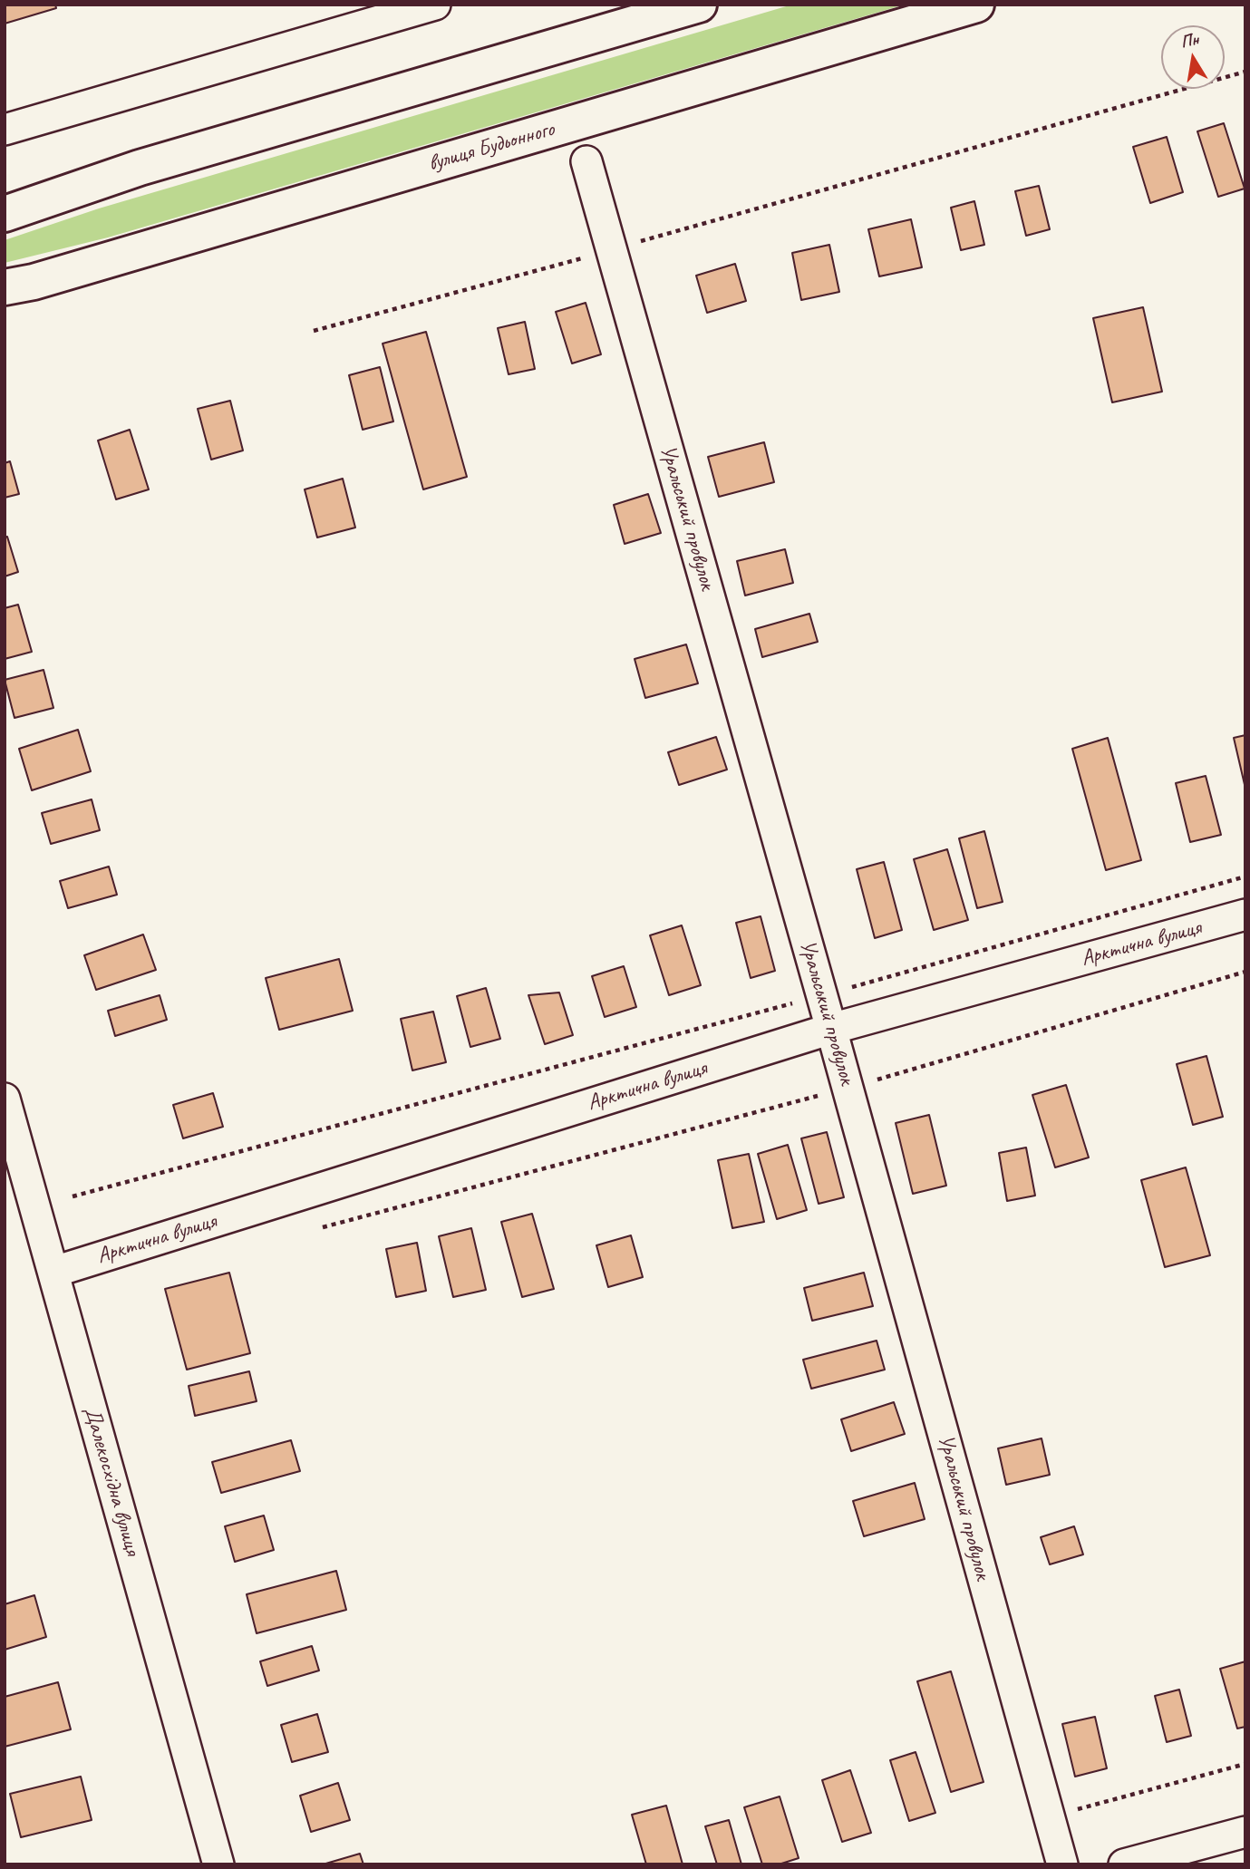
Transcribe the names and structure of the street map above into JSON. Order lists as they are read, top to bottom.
{
  "streets": {
    "main road": ["вулиця Будьонного"],
    "street": ["Уральський провулок", "Арктична вулиця", "Далекосхідна вулиця"]
  },
  "crossings": [
    ["Уральський провулок", "Арктична вулиця"],
    ["Арктична вулиця", "Далекосхідна вулиця"]
  ],
  "north": "top"
}
